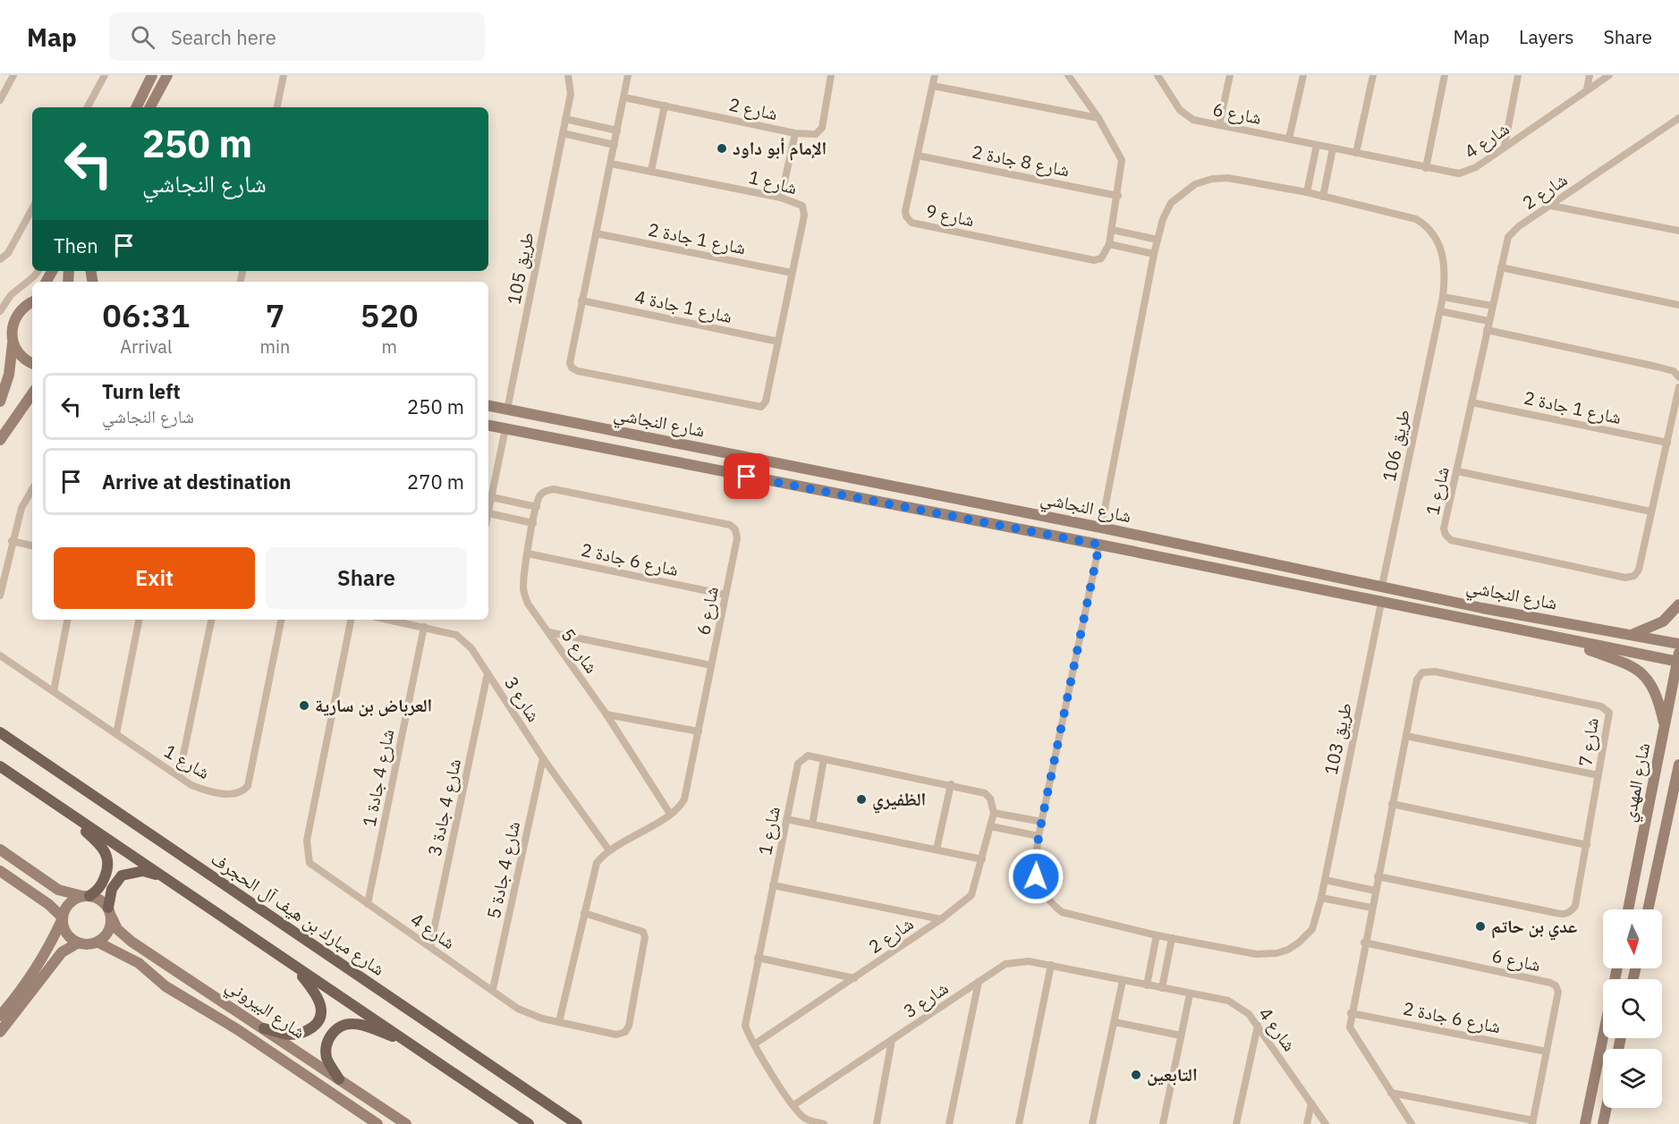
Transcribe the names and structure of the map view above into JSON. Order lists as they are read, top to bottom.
{
  "streets": {
    "main road": [
      "شارع النجاشي",
      "شارع المهدي",
      "شارع مبارك بن هيف آل الحجرف",
      "شارع البيروني"
    ],
    "street": [
      "شارع 2",
      "شارع 6",
      "شارع 4",
      "شارع 8 جادة 2",
      "شارع 1",
      "شارع 9",
      "شارع 1 جادة 2",
      "طريق 105",
      "شارع 1 جادة 4",
      "طريق 106",
      "شارع 6 جادة 2",
      "شارع 5",
      "شارع 3",
      "طريق 103",
      "شارع 7",
      "شارع 4 جادة 1",
      "شارع 4 جادة 3",
      "شارع 4 جادة 5"
    ]
  },
  "crossings": [
    ["شارع 2", "شارع 1"],
    ["شارع 6", "شارع 4"],
    ["شارع 6", "شارع 6 جادة 2"],
    ["شارع 6", "شارع 5"],
    ["شارع 6", "شارع 3"],
    ["شارع 4", "شارع 3"],
    ["شارع 4", "شارع 4 جادة 1"],
    ["شارع 4", "شارع 4 جادة 3"],
    ["شارع 4", "شارع 4 جادة 5"],
    ["شارع 8 جادة 2", "شارع 9"],
    ["شارع 1", "شارع 1 جادة 2"],
    ["شارع 1", "شارع 1 جادة 4"],
    ["شارع 1", "شارع 3"],
    ["طريق 105", "شارع النجاشي"],
    ["شارع النجاشي", "طريق 106"],
    ["شارع النجاشي", "طريق 103"],
    ["شارع النجاشي", "شارع المهدي"],
    ["شارع 6 جادة 2", "شارع 5"],
    ["شارع 3", "شارع 4 جادة 1"],
    ["شارع 3", "شارع 4 جادة 3"],
    ["شارع 3", "شارع 4 جادة 5"]
  ],
  "places": [
    "الإمام أبو داود",
    "العرباض بن سارية",
    "الظفيري",
    "عدي بن حاتم",
    "التابعين"
  ],
  "north": "bottom",
  "page": {
    "header": "Map",
    "search": "Search here",
    "nav": ["Map", "Layers", "Share"],
    "turn": ["250 m", "شارع النجاشي"],
    "then": "Then",
    "eta": [
      "06:31",
      "Arrival",
      "7",
      "min",
      "520",
      "m"
    ],
    "list": [
      {
        "name": "Turn left",
        "note": "شارع النجاشي",
        "value": "250 m"
      },
      {
        "name": "Arrive at destination",
        "value": "270 m"
      }
    ],
    "buttons": ["Exit", "Share"]
  }
}
